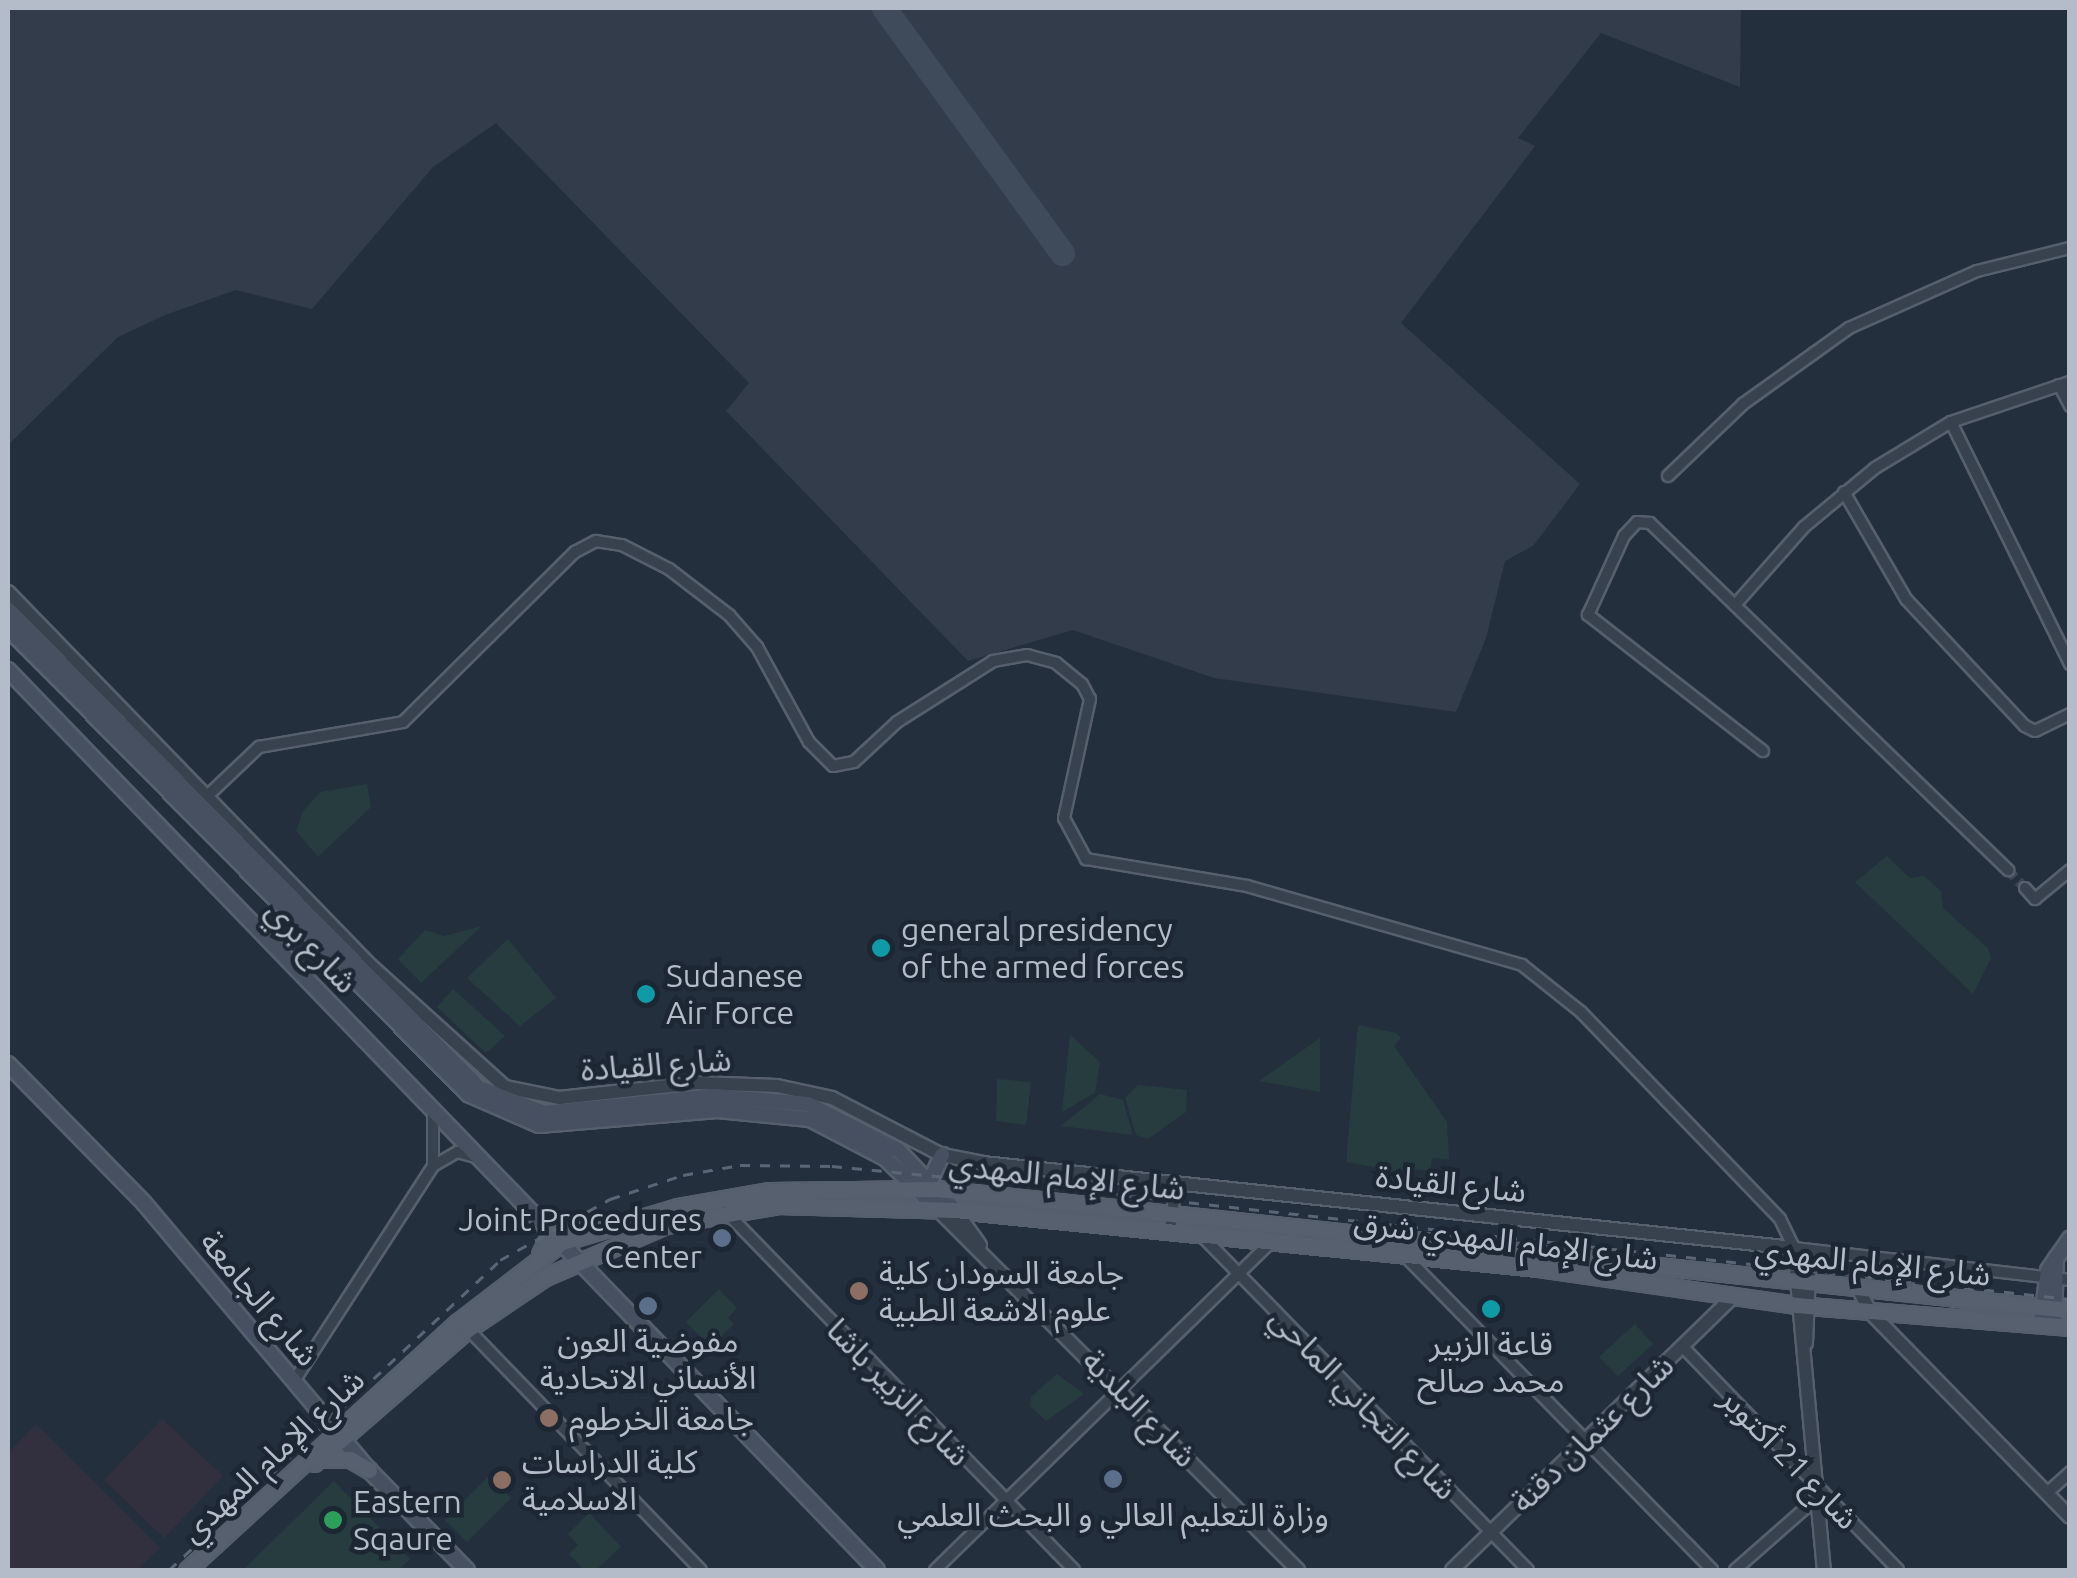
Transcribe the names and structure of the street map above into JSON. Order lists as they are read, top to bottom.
{
  "streets": {
    "main road": [
      "شارع بري",
      "شارع القيادة",
      "شارع الإمام المهدي",
      "شارع الإمام المهدي شرق",
      "شارع الجامعة"
    ],
    "street": [
      "شارع الزبير باشا",
      "شارع التجاني الماحي",
      "شارع البلدية",
      "شارع عثمان دقنة",
      "شارع 21 أكتوبر"
    ]
  },
  "crossings": [
    ["شارع بري", "شارع الإمام المهدي"],
    ["شارع القيادة", "شارع الإمام المهدي"],
    ["شارع القيادة", "شارع الإمام المهدي شرق"],
    ["شارع الإمام المهدي", "شارع الإمام المهدي شرق"],
    ["شارع الإمام المهدي", "شارع الجامعة"],
    ["شارع الإمام المهدي", "شارع الزبير باشا"],
    ["شارع الإمام المهدي شرق", "شارع التجاني الماحي"],
    ["شارع الإمام المهدي شرق", "شارع عثمان دقنة"],
    ["شارع التجاني الماحي", "شارع عثمان دقنة"],
    ["شارع عثمان دقنة", "شارع 21 أكتوبر"]
  ],
  "places": [
    "general presidency of the armed forces",
    "Sudanese Air Force",
    "Joint Procedures Center",
    "جامعة السودان كلية علوم الاشعة الطبية",
    "مفوضية العون الأنساني الاتحادية",
    "قاعة الزبير محمد صالح",
    "جامعة الخرطوم",
    "وزارة التعليم العالي و البحث العلمي",
    "كلية الدراسات الاسلامية",
    "Eastern Sqaure"
  ]
}
